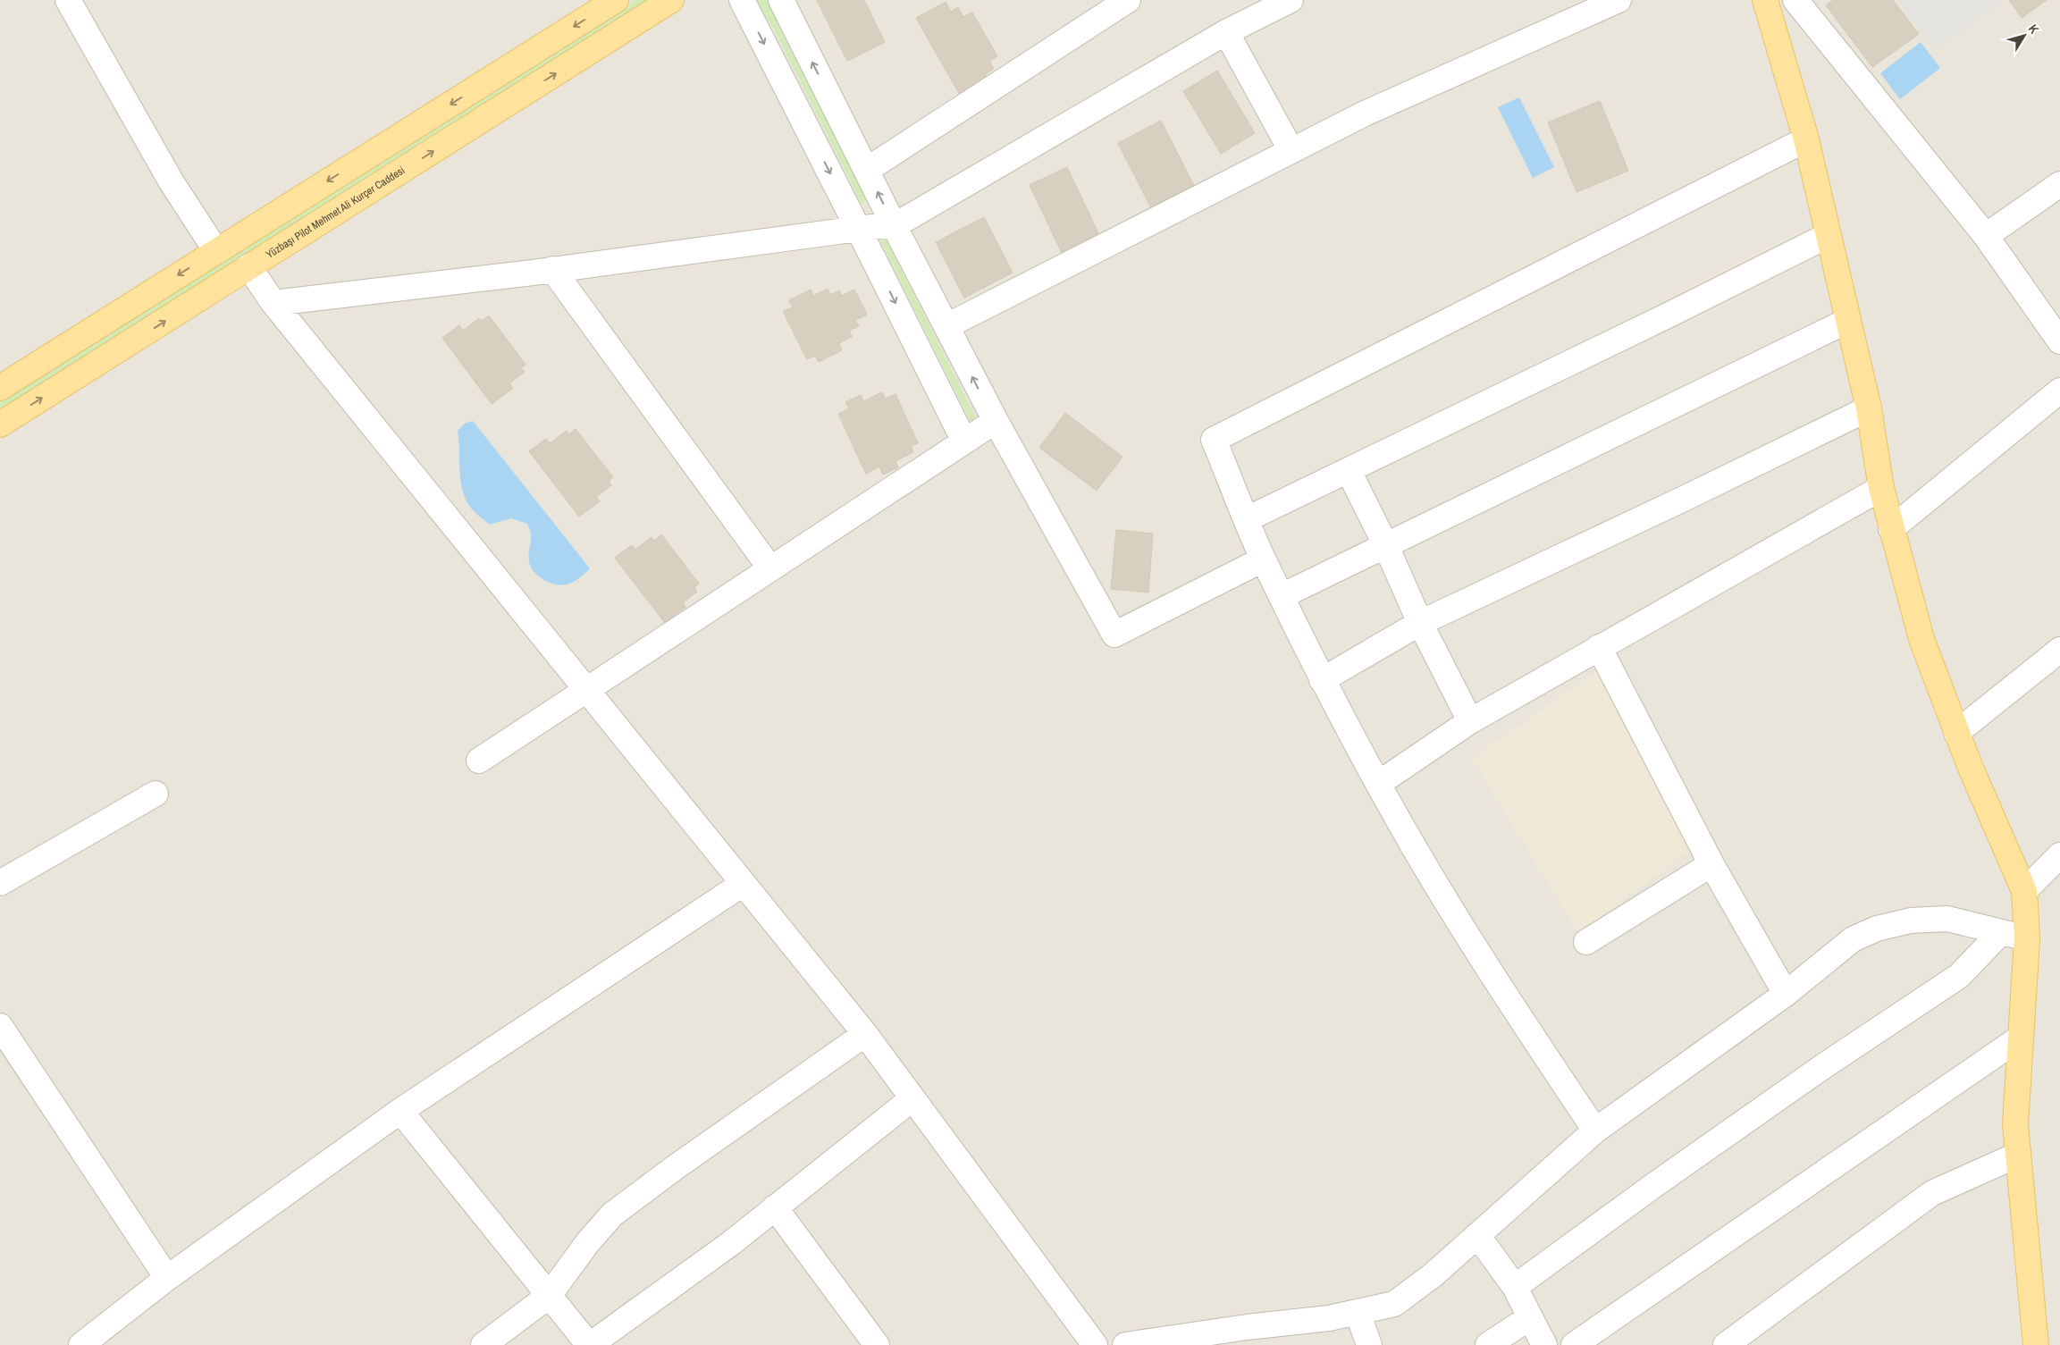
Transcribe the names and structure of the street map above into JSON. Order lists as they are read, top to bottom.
{
  "streets": {
    "main road": ["Yüzbaşı Pilot Mehmet Ali Kurçer Caddesi"]
  },
  "north": "top right"
}
